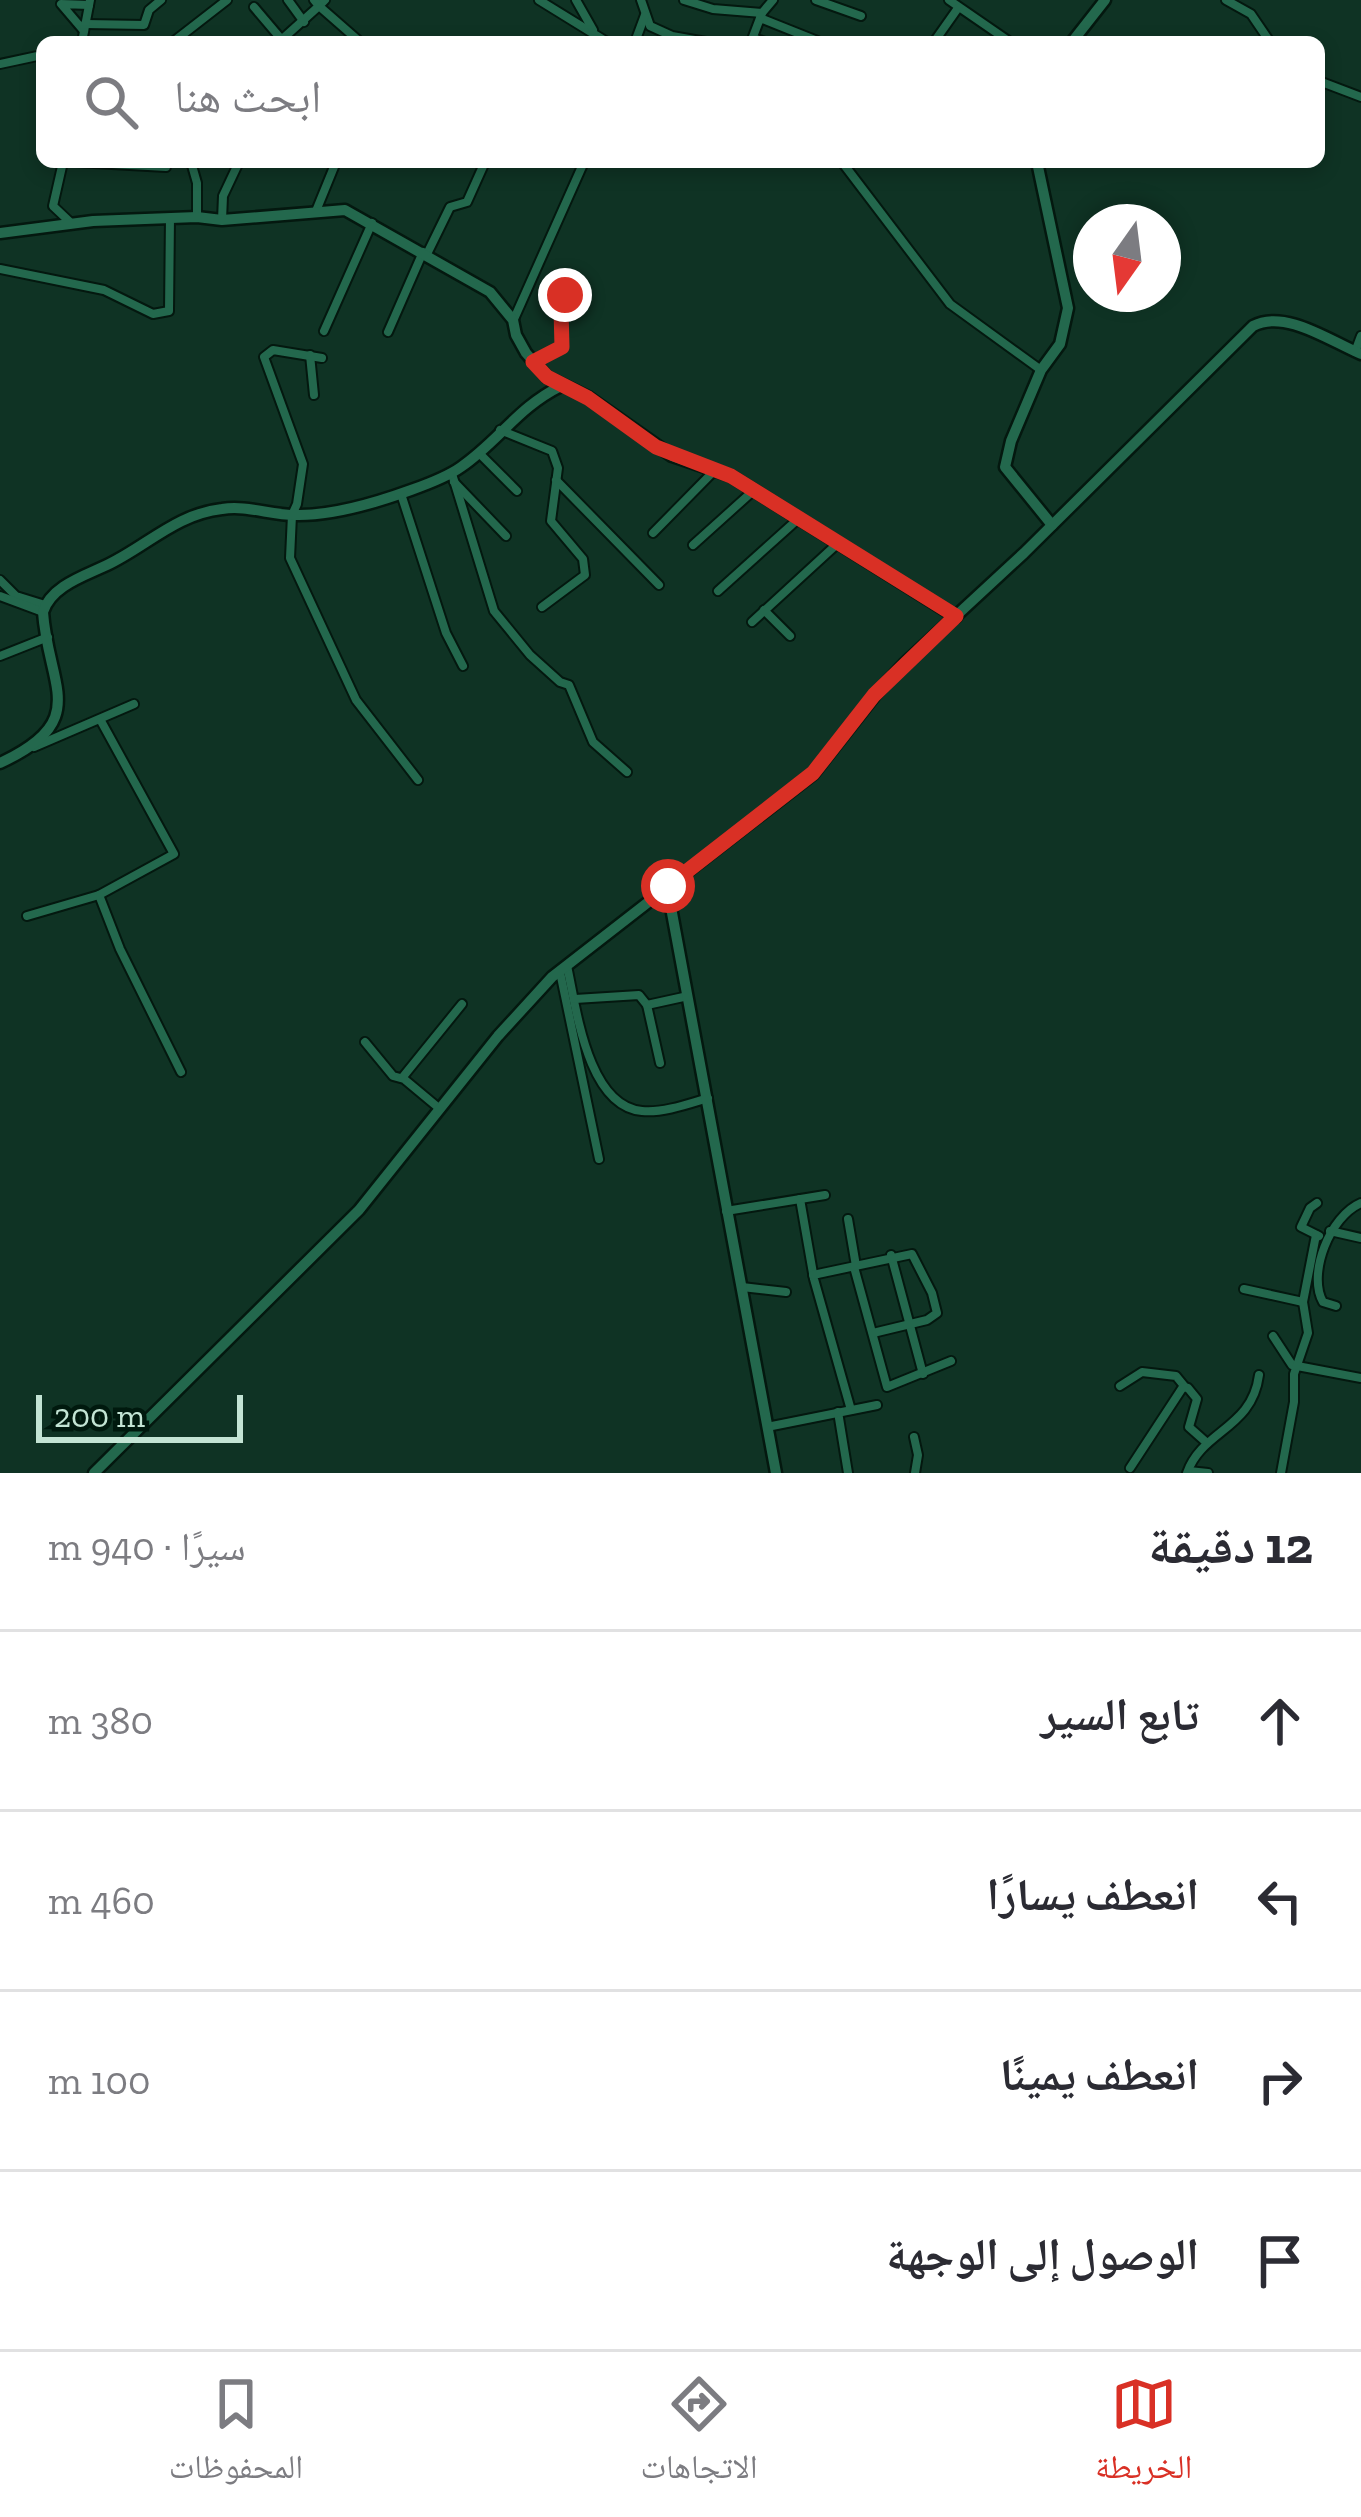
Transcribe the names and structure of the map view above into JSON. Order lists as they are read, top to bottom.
{
  "scale_bar": "200 m",
  "north": "bottom",
  "page": {
    "search": "ابحث هنا",
    "scale": "200 m",
    "heading": ["12 دقيقة", "سيرًا · 940 m"],
    "list": [
      ["تابع السير", "380 m"],
      ["انعطف يسارًا", "460 m"],
      ["انعطف يمينًا", "100 m"],
      "الوصول إلى الوجهة"
    ],
    "nav": ["الخريطة", "الاتجاهات", "المحفوظات"]
  }
}
